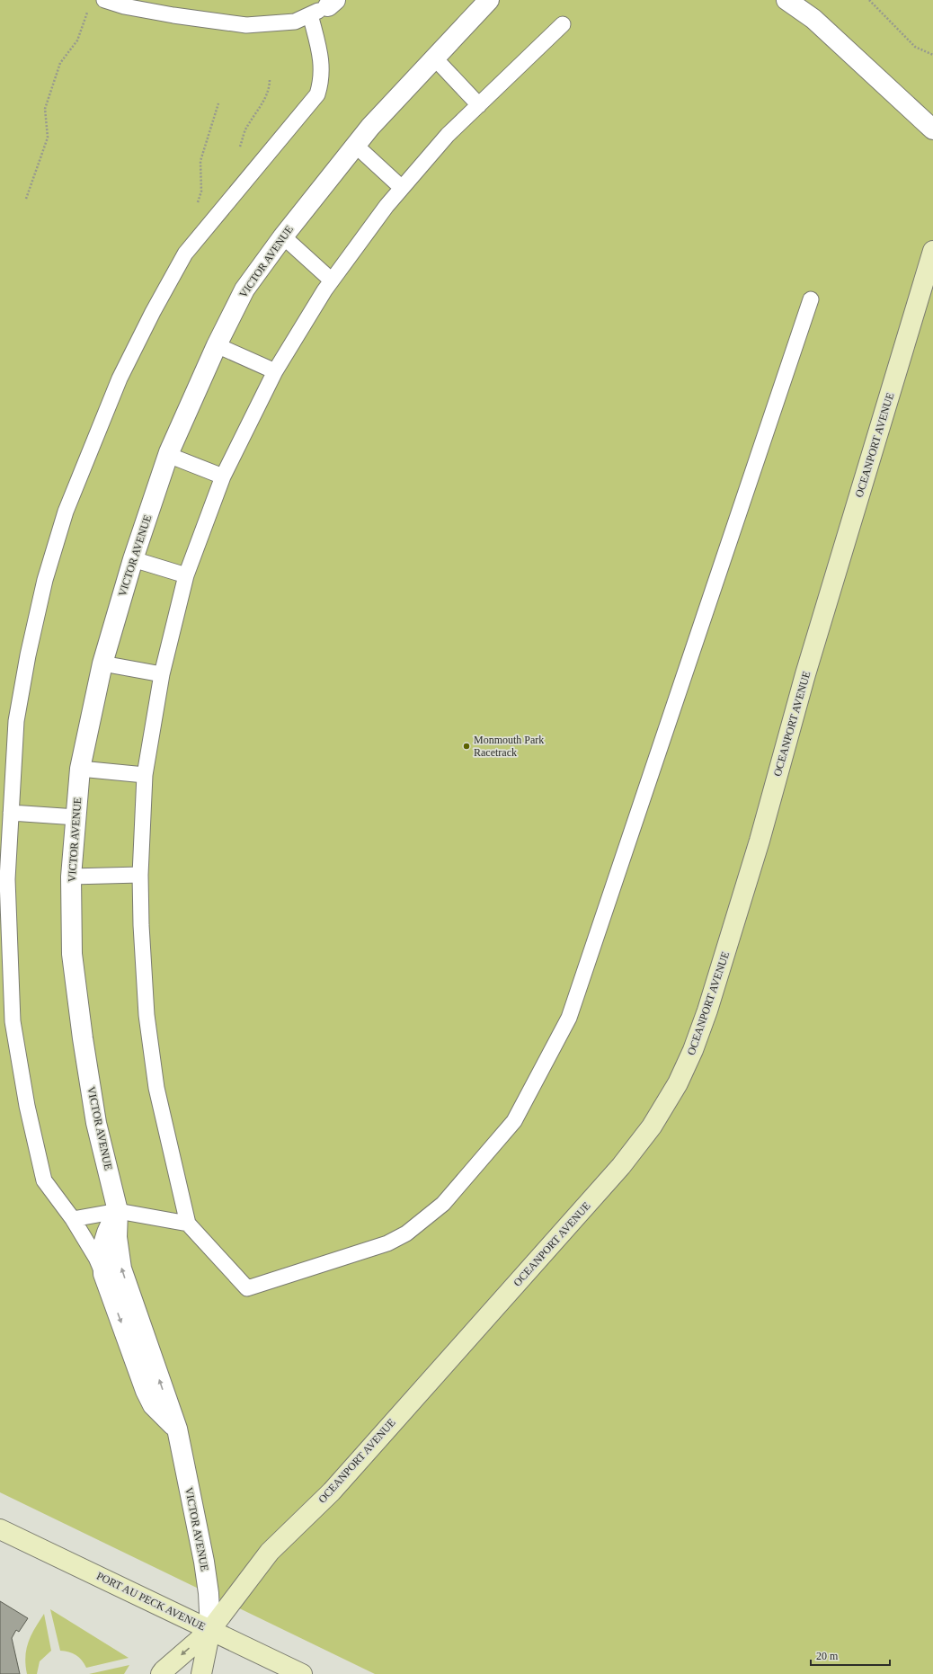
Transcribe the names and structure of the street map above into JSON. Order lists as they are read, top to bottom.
{
  "streets": {
    "main road": ["OCEANPORT AVENUE", "PORT AU PECK AVENUE"],
    "street": ["VICTOR AVENUE"]
  },
  "crossings": [
    ["VICTOR AVENUE", "OCEANPORT AVENUE"],
    ["VICTOR AVENUE", "PORT AU PECK AVENUE"],
    ["OCEANPORT AVENUE", "PORT AU PECK AVENUE"]
  ],
  "places": ["Monmouth Park Racetrack"],
  "scale_bar": "20 m"
}
